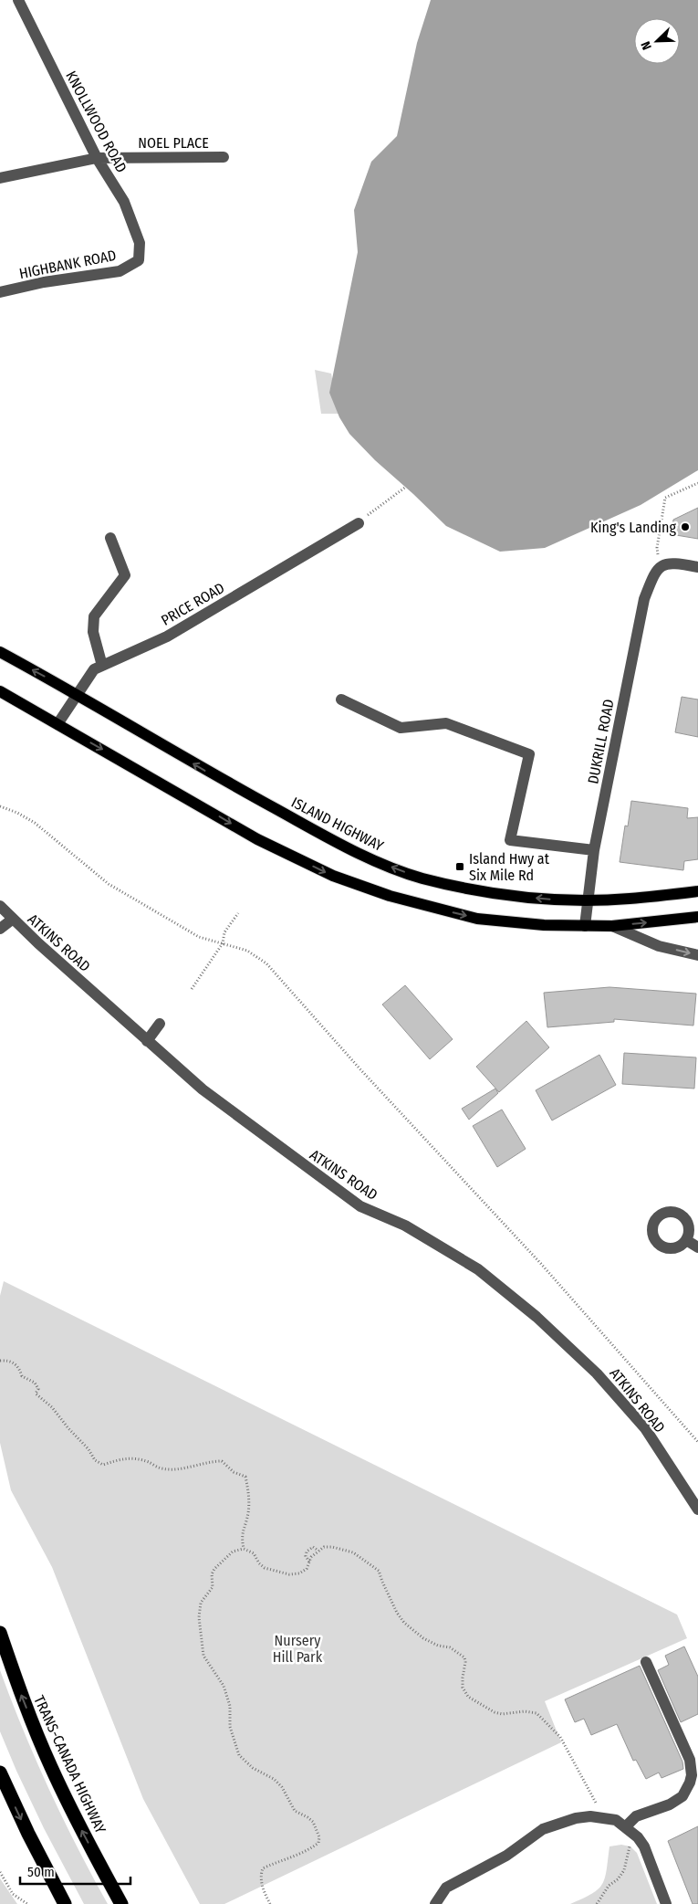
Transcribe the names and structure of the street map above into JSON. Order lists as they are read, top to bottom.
{
  "streets": {
    "highway": ["TRANS-CANADA HIGHWAY"],
    "main road": ["ISLAND HIGHWAY"],
    "street": [
      "KNOLLWOOD ROAD",
      "NOEL PLACE",
      "HIGHBANK ROAD",
      "PRICE ROAD",
      "DUKRILL ROAD",
      "ATKINS ROAD"
    ]
  },
  "crossings": [
    ["KNOLLWOOD ROAD", "NOEL PLACE"],
    ["KNOLLWOOD ROAD", "HIGHBANK ROAD"],
    ["PRICE ROAD", "ISLAND HIGHWAY"],
    ["DUKRILL ROAD", "ISLAND HIGHWAY"]
  ],
  "parks": ["Nursery Hill Park"],
  "places": {
    "other": ["King's Landing"],
    "transit": ["Island Hwy at Six Mile Rd"]
  },
  "scale_bar": "50 m",
  "north": "bottom left"
}
